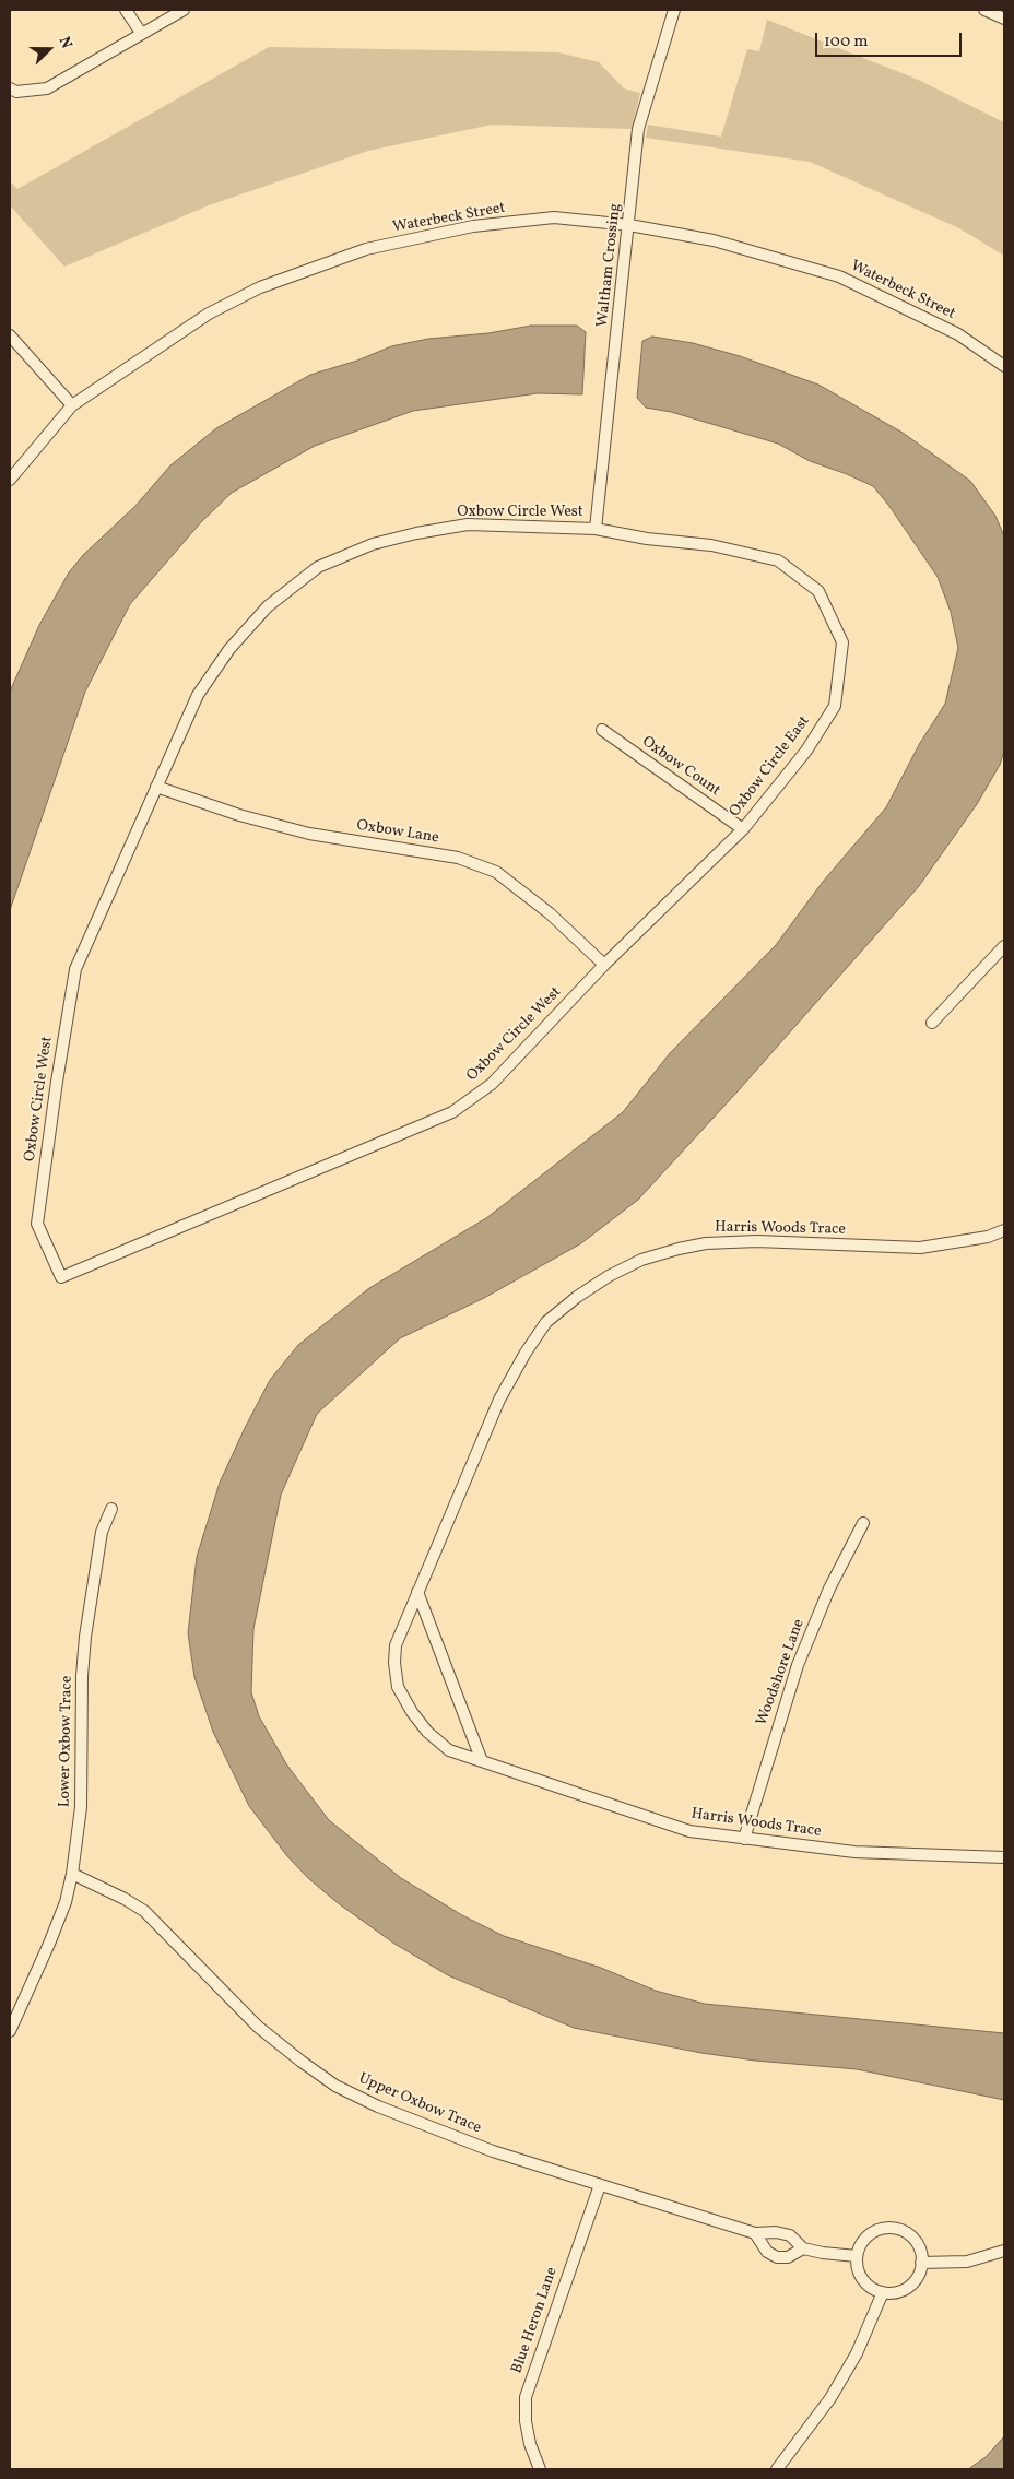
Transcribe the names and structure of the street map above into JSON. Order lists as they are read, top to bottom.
{
  "streets": {
    "street": [
      "Waterbeck Street",
      "Waltham Crossing",
      "Oxbow Circle West",
      "Oxbow Count",
      "Oxbow Circle East",
      "Oxbow Lane",
      "Harris Woods Trace",
      "Woodshore Lane",
      "Lower Oxbow Trace",
      "Upper Oxbow Trace",
      "Blue Heron Lane"
    ]
  },
  "crossings": [
    ["Waterbeck Street", "Waltham Crossing"],
    ["Waltham Crossing", "Oxbow Circle West"],
    ["Waltham Crossing", "Oxbow Circle East"],
    ["Oxbow Circle West", "Oxbow Circle East"],
    ["Oxbow Circle West", "Oxbow Lane"],
    ["Oxbow Count", "Oxbow Circle East"],
    ["Harris Woods Trace", "Woodshore Lane"],
    ["Lower Oxbow Trace", "Upper Oxbow Trace"],
    ["Upper Oxbow Trace", "Blue Heron Lane"]
  ],
  "scale_bar": "100 m",
  "north": "right"
}
